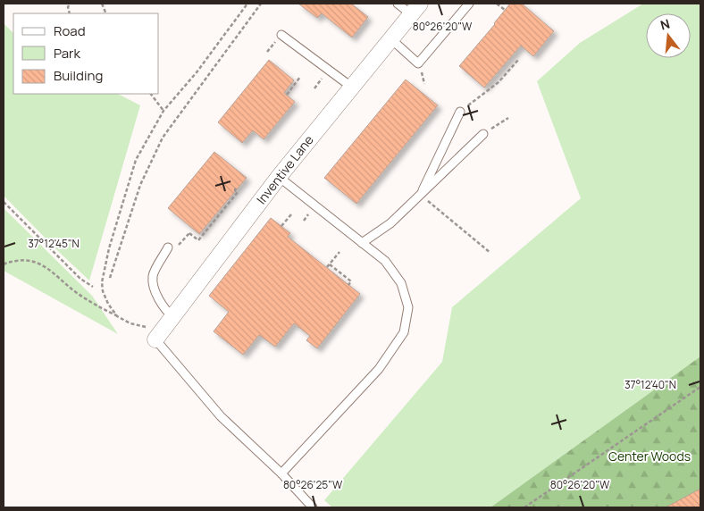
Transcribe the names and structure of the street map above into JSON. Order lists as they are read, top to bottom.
{
  "streets": {
    "street": ["Inventive Lane"]
  },
  "parks": ["Center Woods"],
  "legend": ["Road", "Park", "Building"],
  "north": "top",
  "coordinates": [
    "80°26'20\"W",
    "37°12'45\"N",
    "37°12'40\"N",
    "80°26'25\"W"
  ]
}
